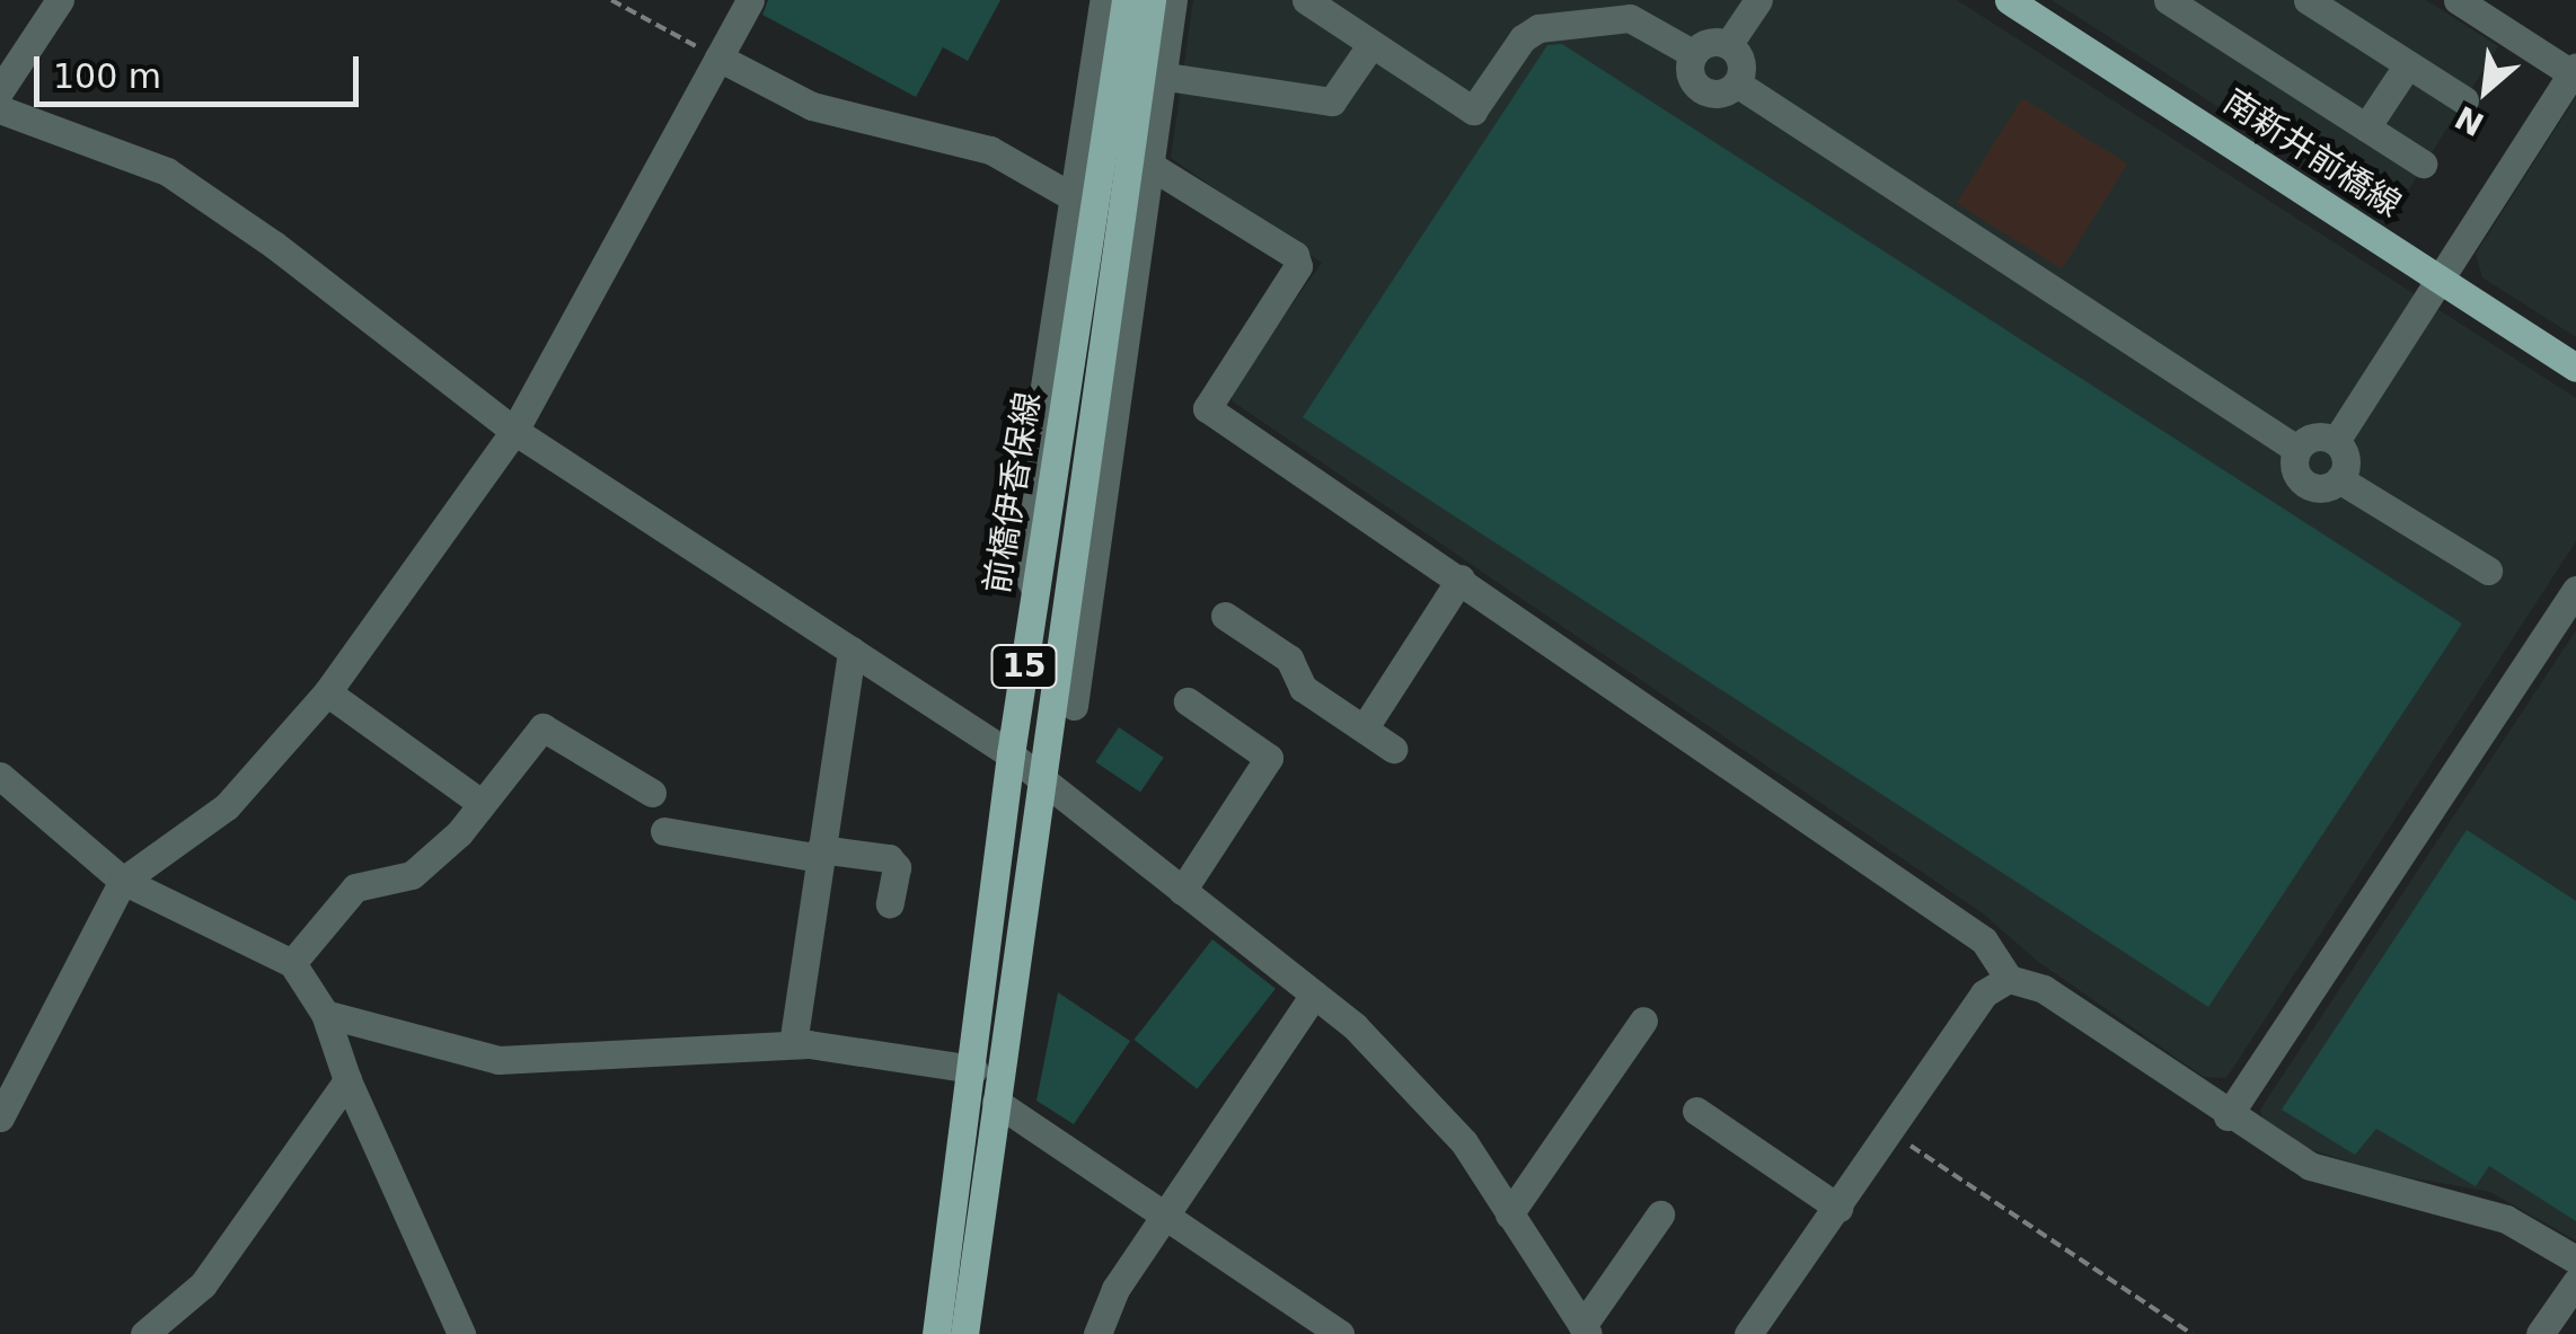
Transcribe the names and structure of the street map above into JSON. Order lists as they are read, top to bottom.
{
  "streets": {
    "main road": ["南新井前橋線", "前橋伊香保線", "15"]
  },
  "scale_bar": "100 m",
  "north": "bottom left"
}
